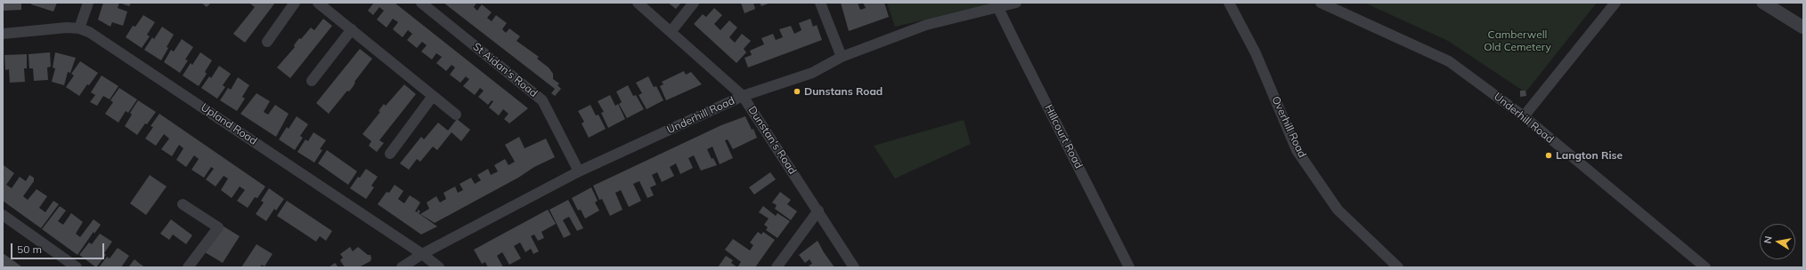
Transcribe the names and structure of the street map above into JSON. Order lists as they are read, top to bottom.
{
  "streets": {
    "street": [
      "St Aidan's Road",
      "Underhill Road",
      "Upland Road",
      "Overhill Road",
      "Hillcourt Road",
      "Dunstan's Road"
    ]
  },
  "crossings": [
    ["St Aidan's Road", "Underhill Road"],
    ["Underhill Road", "Upland Road"],
    ["Underhill Road", "Hillcourt Road"],
    ["Underhill Road", "Dunstan's Road"]
  ],
  "parks": ["Camberwell Old Cemetery"],
  "places": ["Dunstans Road", "Langton Rise"],
  "scale_bar": "50 m",
  "north": "left"
}
